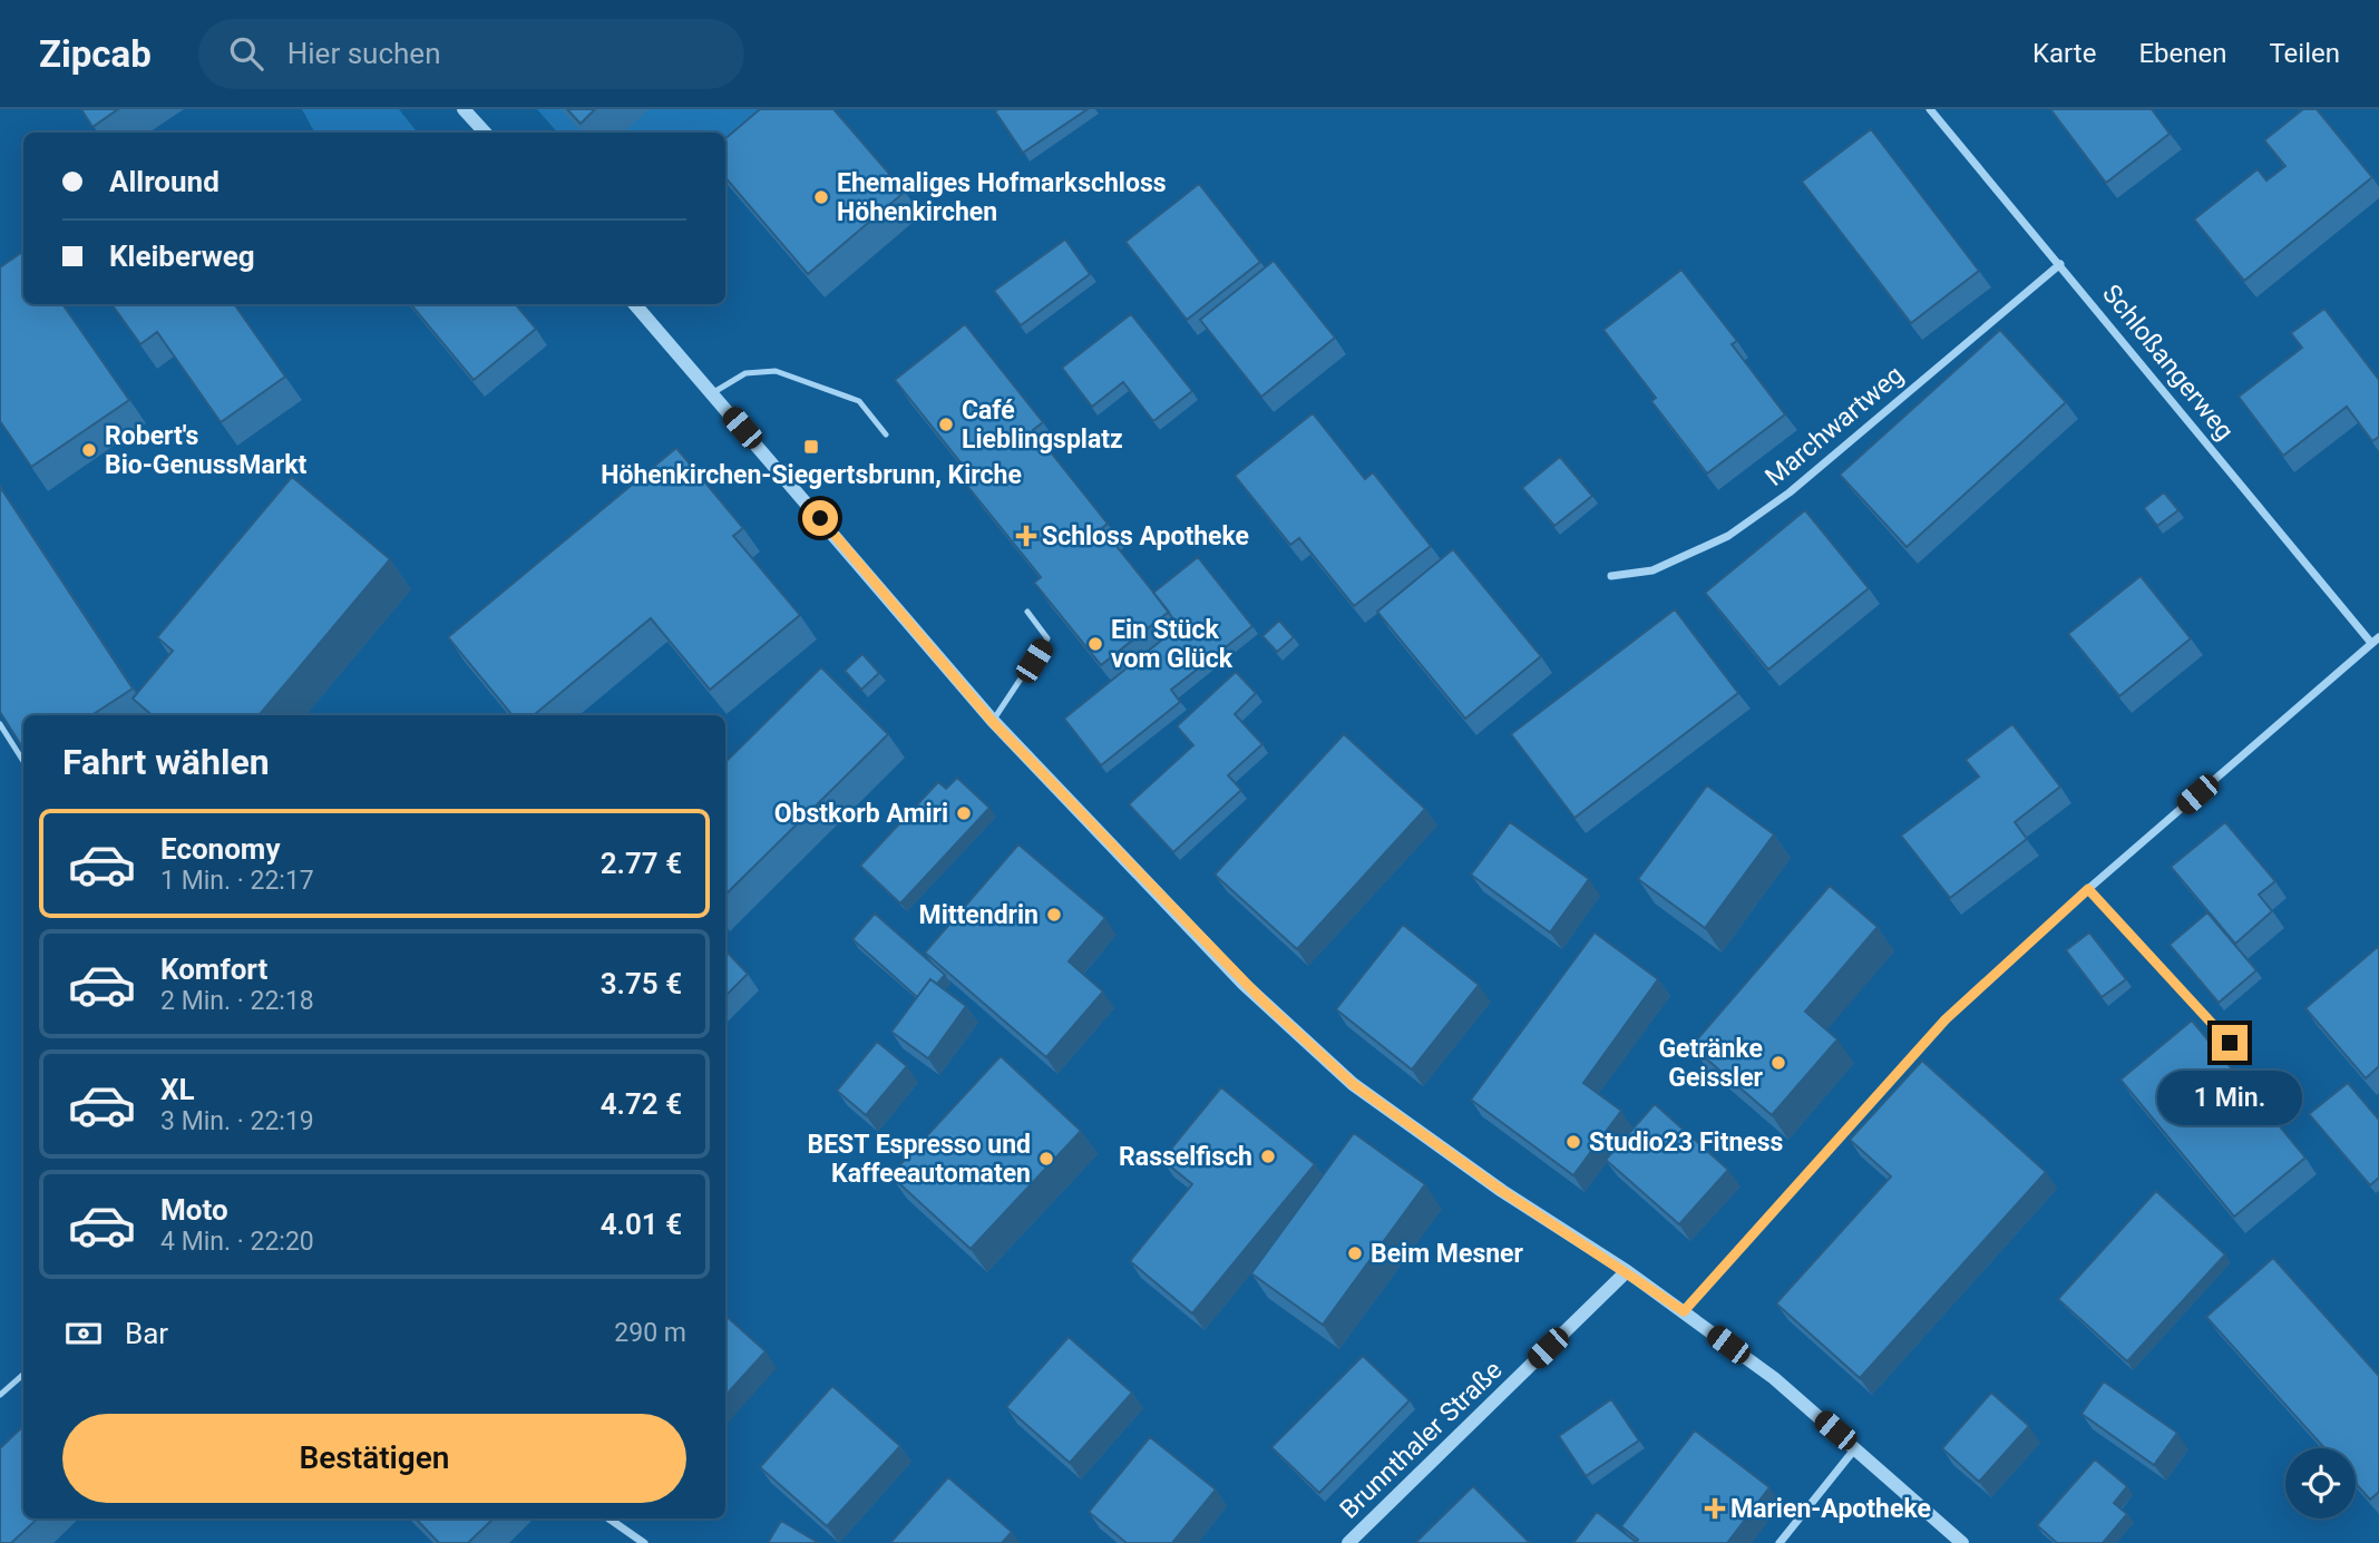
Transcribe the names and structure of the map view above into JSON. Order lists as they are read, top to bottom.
{
  "streets": {
    "street": ["Schloßangerweg", "Marchwartweg", "Brunnthaler Straße"]
  },
  "crossings": [
    ["Schloßangerweg", "Marchwartweg"]
  ],
  "places": {
    "other": [
      "Ehemaliges Hofmarkschloss Höhenkirchen",
      "Café Lieblingsplatz",
      "Robert's Bio-GenussMarkt",
      "Ein Stück vom Glück",
      "Obstkorb Amiri",
      "Mittendrin",
      "Getränke Geissler",
      "Studio23 Fitness",
      "Rasselfisch",
      "BEST Espresso und Kaffeeautomaten",
      "Beim Mesner"
    ],
    "transit": ["Höhenkirchen-Siegertsbrunn, Kirche"],
    "health": ["Schloss Apotheke", "Marien-Apotheke"]
  },
  "page": {
    "header": "Zipcab",
    "search": "Hier suchen",
    "nav": ["Karte", "Ebenen", "Teilen"],
    "banner": ["Allround", "Kleiberweg"],
    "heading": "Fahrt wählen",
    "list": [
      {
        "name": "Economy",
        "note": "1 Min. · 22:17",
        "value": "2.77 €"
      },
      {
        "name": "Komfort",
        "note": "2 Min. · 22:18",
        "value": "3.75 €"
      },
      {
        "name": "XL",
        "note": "3 Min. · 22:19",
        "value": "4.72 €"
      },
      {
        "name": "Moto",
        "note": "4 Min. · 22:20",
        "value": "4.01 €"
      }
    ],
    "bubble": "1 Min.",
    "pay": ["Bar", "290 m"],
    "buttons": "Bestätigen"
  }
}
